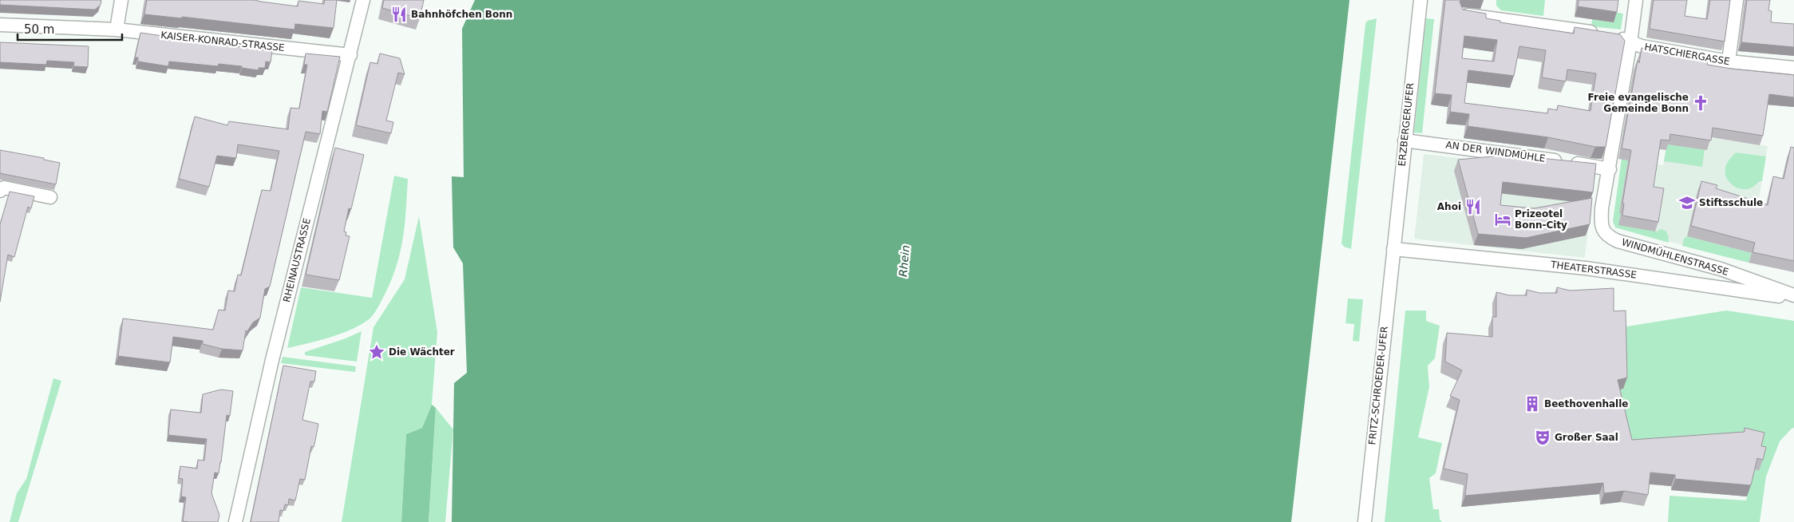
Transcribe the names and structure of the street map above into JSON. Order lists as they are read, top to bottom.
{
  "streets": {
    "street": [
      "KAISER-KONRAD-STRASSE",
      "HATSCHIERGASSE",
      "ERZBERGERUFER",
      "AN DER WINDMÜHLE",
      "WINDMÜHLENSTRASSE",
      "RHEINAUSTRASSE",
      "THEATERSTRASSE",
      "FRITZ-SCHROEDER-UFER"
    ]
  },
  "crossings": [
    ["KAISER-KONRAD-STRASSE", "RHEINAUSTRASSE"],
    ["HATSCHIERGASSE", "WINDMÜHLENSTRASSE"],
    ["ERZBERGERUFER", "AN DER WINDMÜHLE"],
    ["ERZBERGERUFER", "THEATERSTRASSE"],
    ["ERZBERGERUFER", "FRITZ-SCHROEDER-UFER"],
    ["AN DER WINDMÜHLE", "WINDMÜHLENSTRASSE"],
    ["WINDMÜHLENSTRASSE", "THEATERSTRASSE"],
    ["THEATERSTRASSE", "FRITZ-SCHROEDER-UFER"]
  ],
  "water": ["Rhein"],
  "places": {
    "restaurant": ["Bahnhöfchen Bonn", "Ahoi"],
    "church": ["Freie evangelische Gemeinde Bonn"],
    "school or university": ["Stiftsschule"],
    "hotel": ["Prizeotel Bonn-City"],
    "place": ["Die Wächter"],
    "building": ["Beethovenhalle"],
    "theatre": ["Großer Saal"]
  },
  "scale_bar": "50 m"
}
